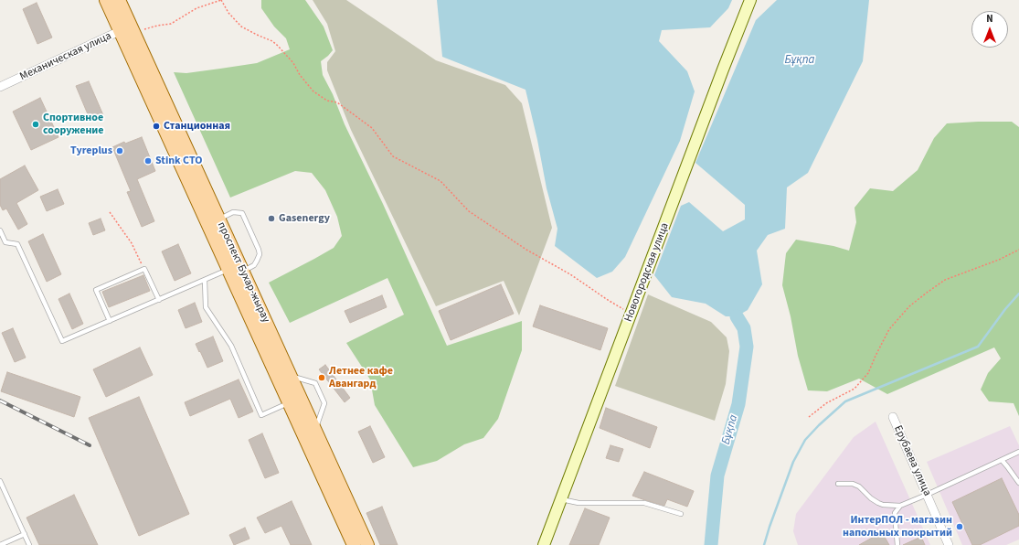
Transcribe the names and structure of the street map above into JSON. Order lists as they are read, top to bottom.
{
  "streets": {
    "main road": ["проспект Бухар-жырау"],
    "street": ["Механическая улица", "Новогородская улица", "Ерубаева улица"]
  },
  "crossings": [
    ["Механическая улица", "проспект Бухар-жырау"]
  ],
  "water": ["Бұқпа"],
  "places": [
    "Спортивное сооружение",
    "Станционная",
    "Tyreplus",
    "Stink СТО",
    "Gasenergy",
    "Летнее кафе Авангард",
    "ИнтерПОЛ - магазин напольных покрытий"
  ],
  "north": "top"
}
